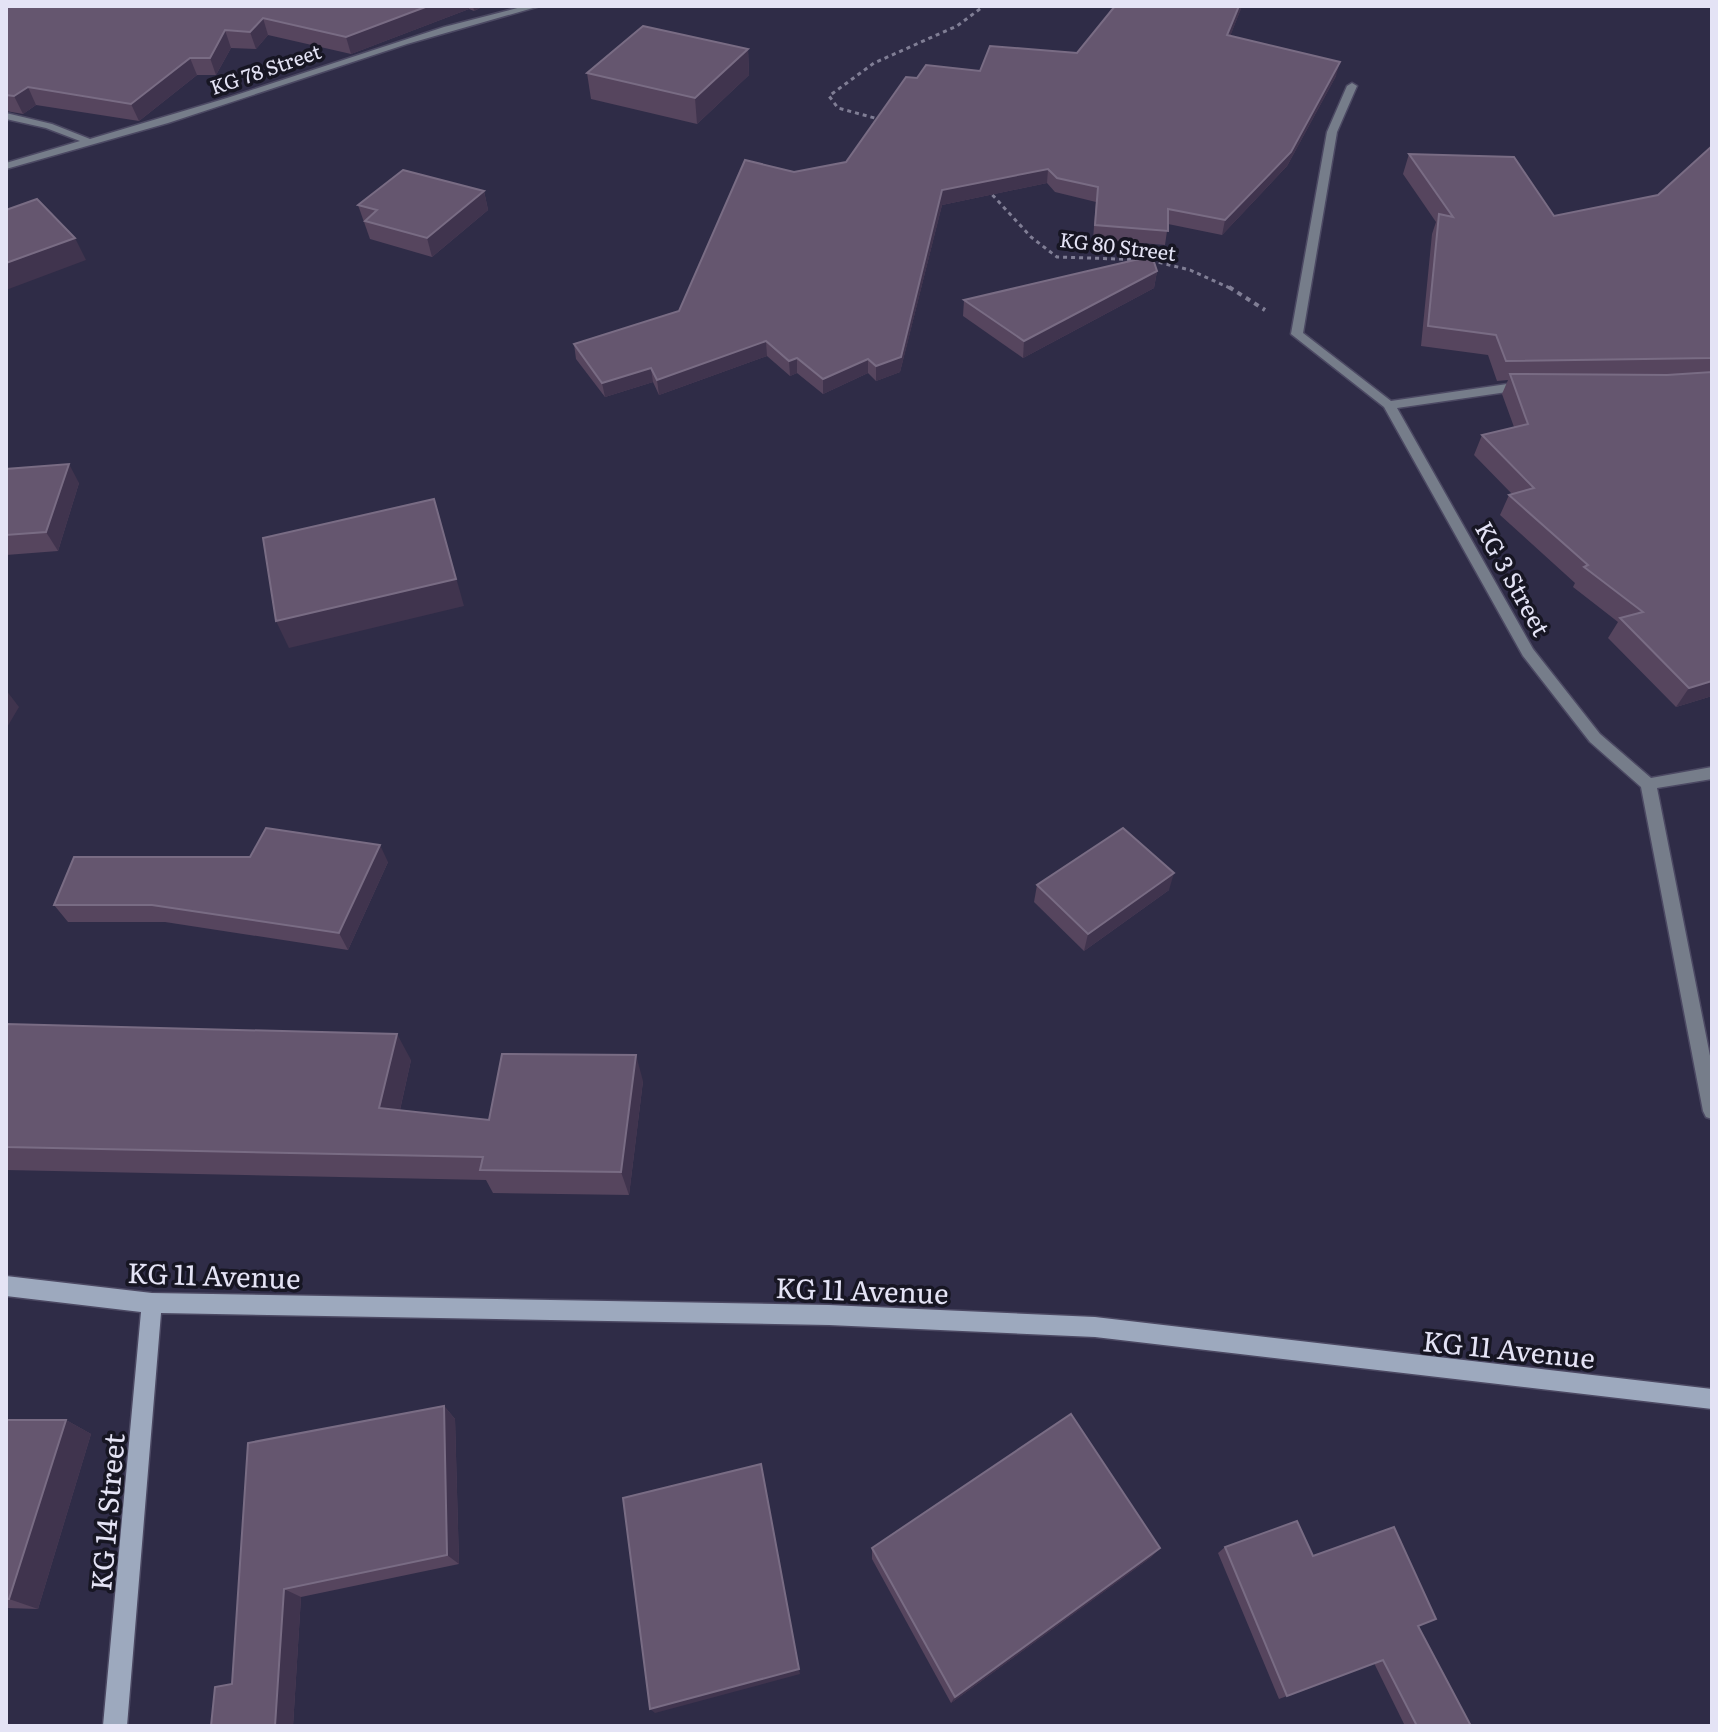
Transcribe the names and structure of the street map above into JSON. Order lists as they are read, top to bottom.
{
  "streets": {
    "main road": ["KG 11 Avenue", "KG 14 Street"],
    "street": ["KG 78 Street", "KG 3 Street"],
    "path": ["KG 80 Street"]
  },
  "crossings": [
    ["KG 80 Street", "KG 3 Street"],
    ["KG 11 Avenue", "KG 14 Street"]
  ]
}
